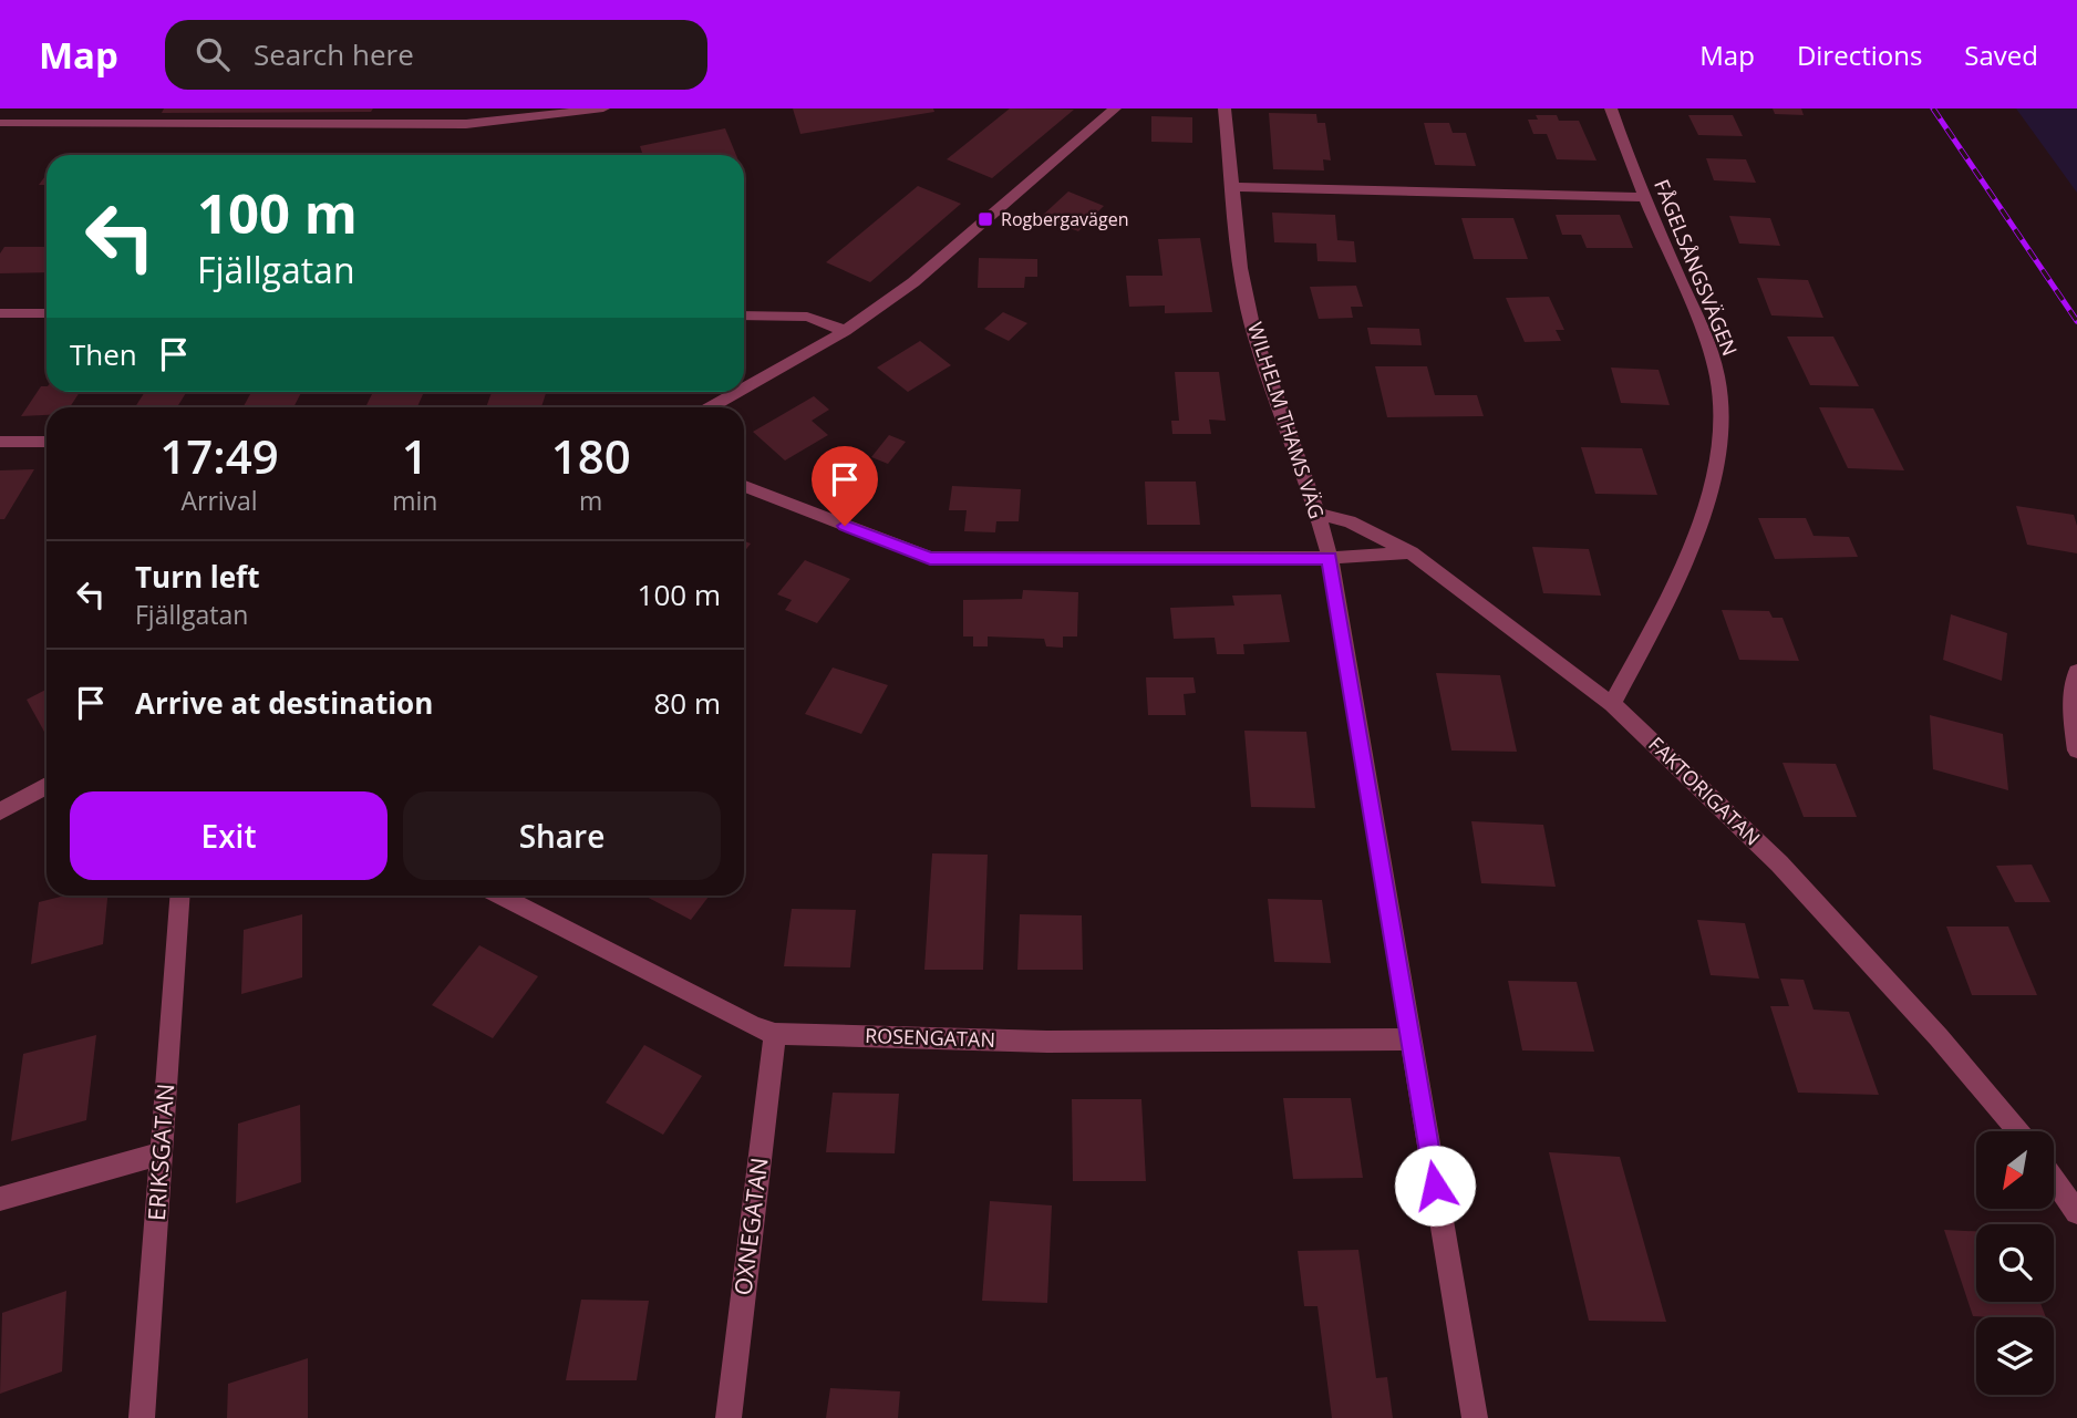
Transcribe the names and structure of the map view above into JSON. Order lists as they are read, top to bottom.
{
  "streets": {
    "street": [
      "FÅGELSÅNGSVÄGEN",
      "WILHELM THAMS VÄG",
      "FAKTORIGATAN",
      "ROSENGATAN",
      "ERIKSGATAN",
      "OXNEGATAN"
    ]
  },
  "crossings": [
    ["FÅGELSÅNGSVÄGEN", "FAKTORIGATAN"],
    ["WILHELM THAMS VÄG", "FAKTORIGATAN"],
    ["WILHELM THAMS VÄG", "ROSENGATAN"],
    ["ROSENGATAN", "OXNEGATAN"]
  ],
  "places": {
    "transit": ["Rogbergavägen"]
  },
  "north": "bottom left",
  "page": {
    "header": "Map",
    "search": "Search here",
    "nav": ["Map", "Directions", "Saved"],
    "turn": ["100 m", "Fjällgatan"],
    "then": "Then",
    "eta": [
      "17:49",
      "Arrival",
      "1",
      "min",
      "180",
      "m"
    ],
    "list": [
      {
        "name": "Turn left",
        "note": "Fjällgatan",
        "value": "100 m"
      },
      {
        "name": "Arrive at destination",
        "value": "80 m"
      }
    ],
    "buttons": ["Exit", "Share"]
  }
}
